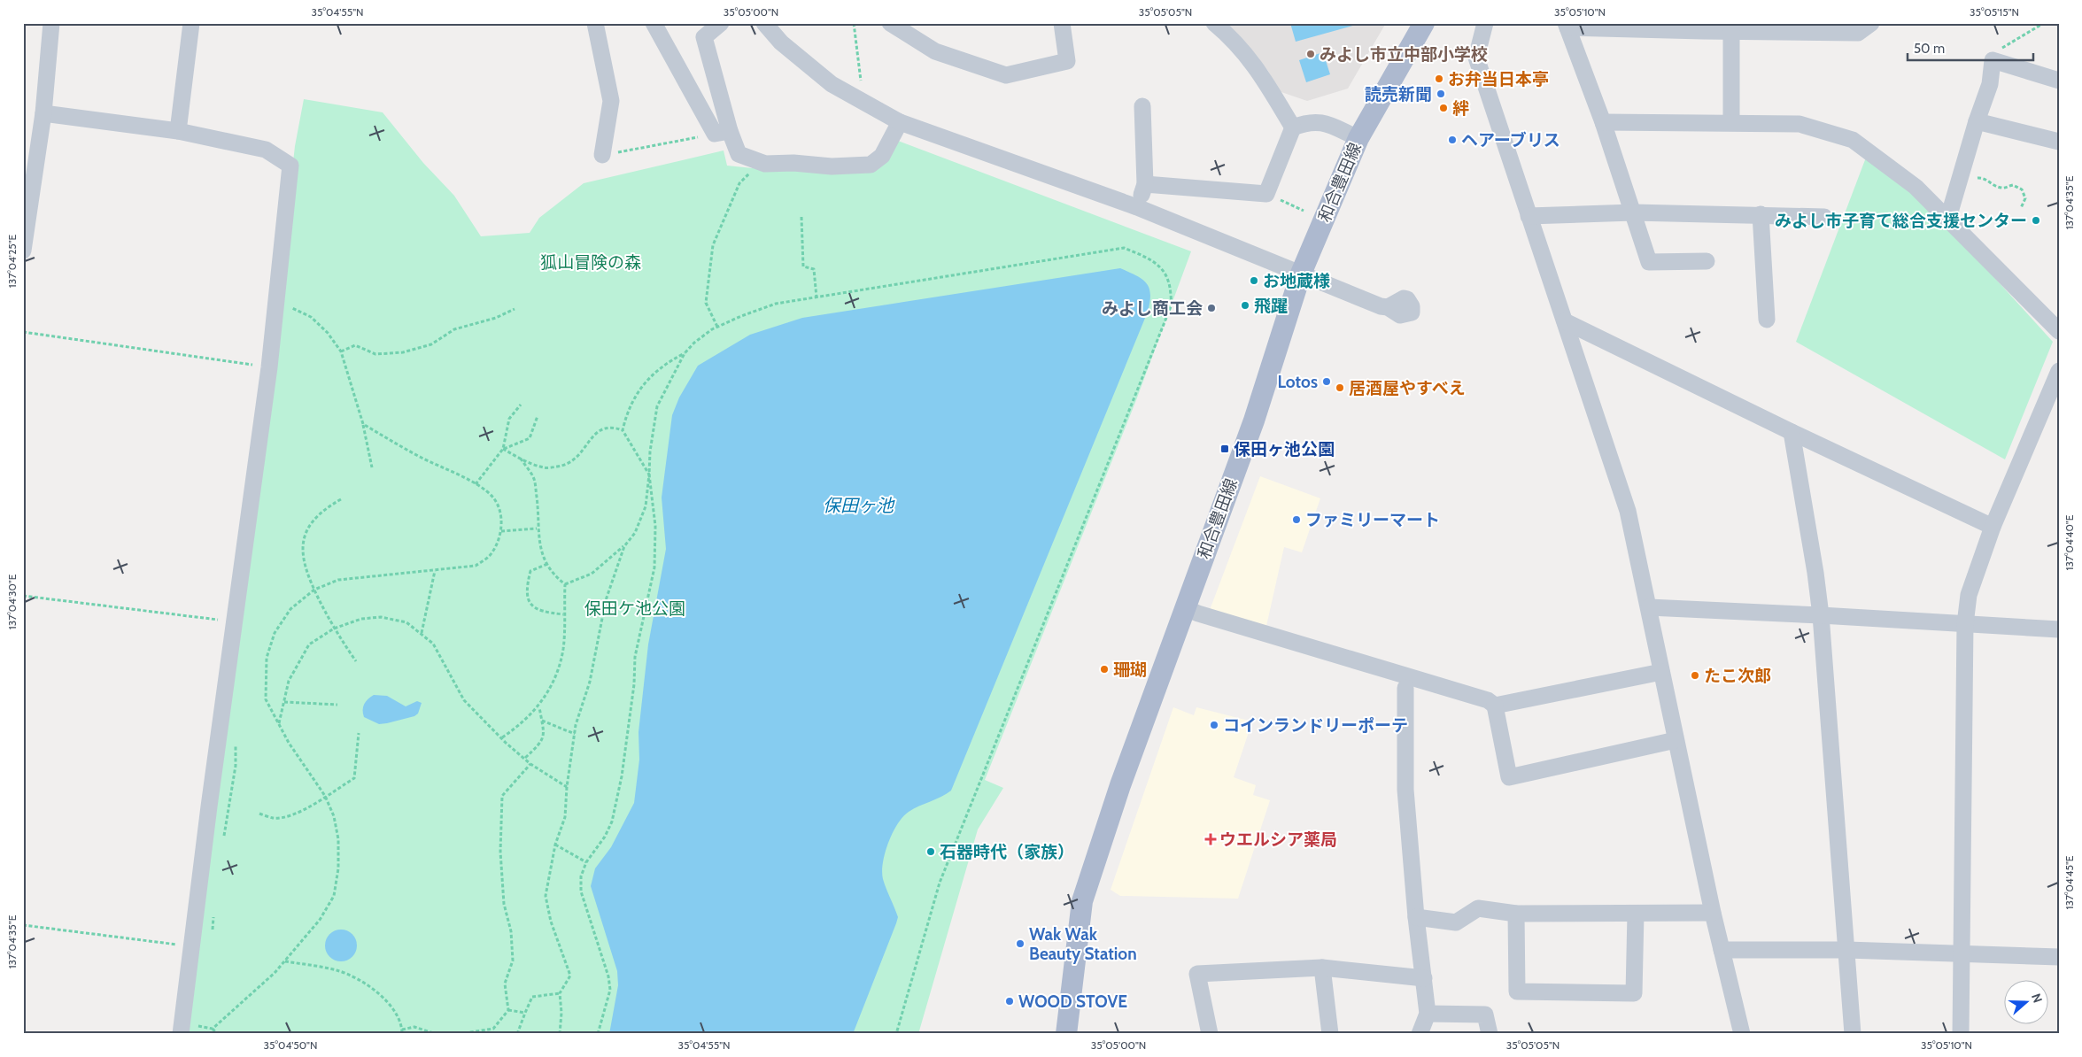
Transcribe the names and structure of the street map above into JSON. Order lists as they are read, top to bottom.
{
  "streets": {
    "main road": ["和合豊田線"]
  },
  "water": ["保田ヶ池"],
  "parks": ["狐山冒険の森", "保田ケ池公園"],
  "places": {
    "other": [
      "みよし市立中部小学校",
      "お弁当日本亭",
      "読売新聞",
      "絆",
      "ヘアーブリス",
      "みよし市子育て総合支援センター",
      "お地蔵様",
      "飛躍",
      "みよし商工会",
      "Lotos",
      "居酒屋やすべえ",
      "ファミリーマート",
      "珊瑚",
      "たこ次郎",
      "コインランドリーポーテ",
      "石器時代（家族）",
      "Wak Wak Beauty Station",
      "WOOD STOVE"
    ],
    "transit": ["保田ヶ池公園"],
    "health": ["ウエルシア薬局"]
  },
  "scale_bar": "50 m",
  "north": "right",
  "coordinates": [
    "35°04'55\"N",
    "35°05'00\"N",
    "35°05'05\"N",
    "35°05'10\"N",
    "35°05'15\"N",
    "137°04'35\"E",
    "137°04'25\"E",
    "137°04'40\"E",
    "137°04'30\"E",
    "137°04'45\"E",
    "35°04'50\"N"
  ]
}
